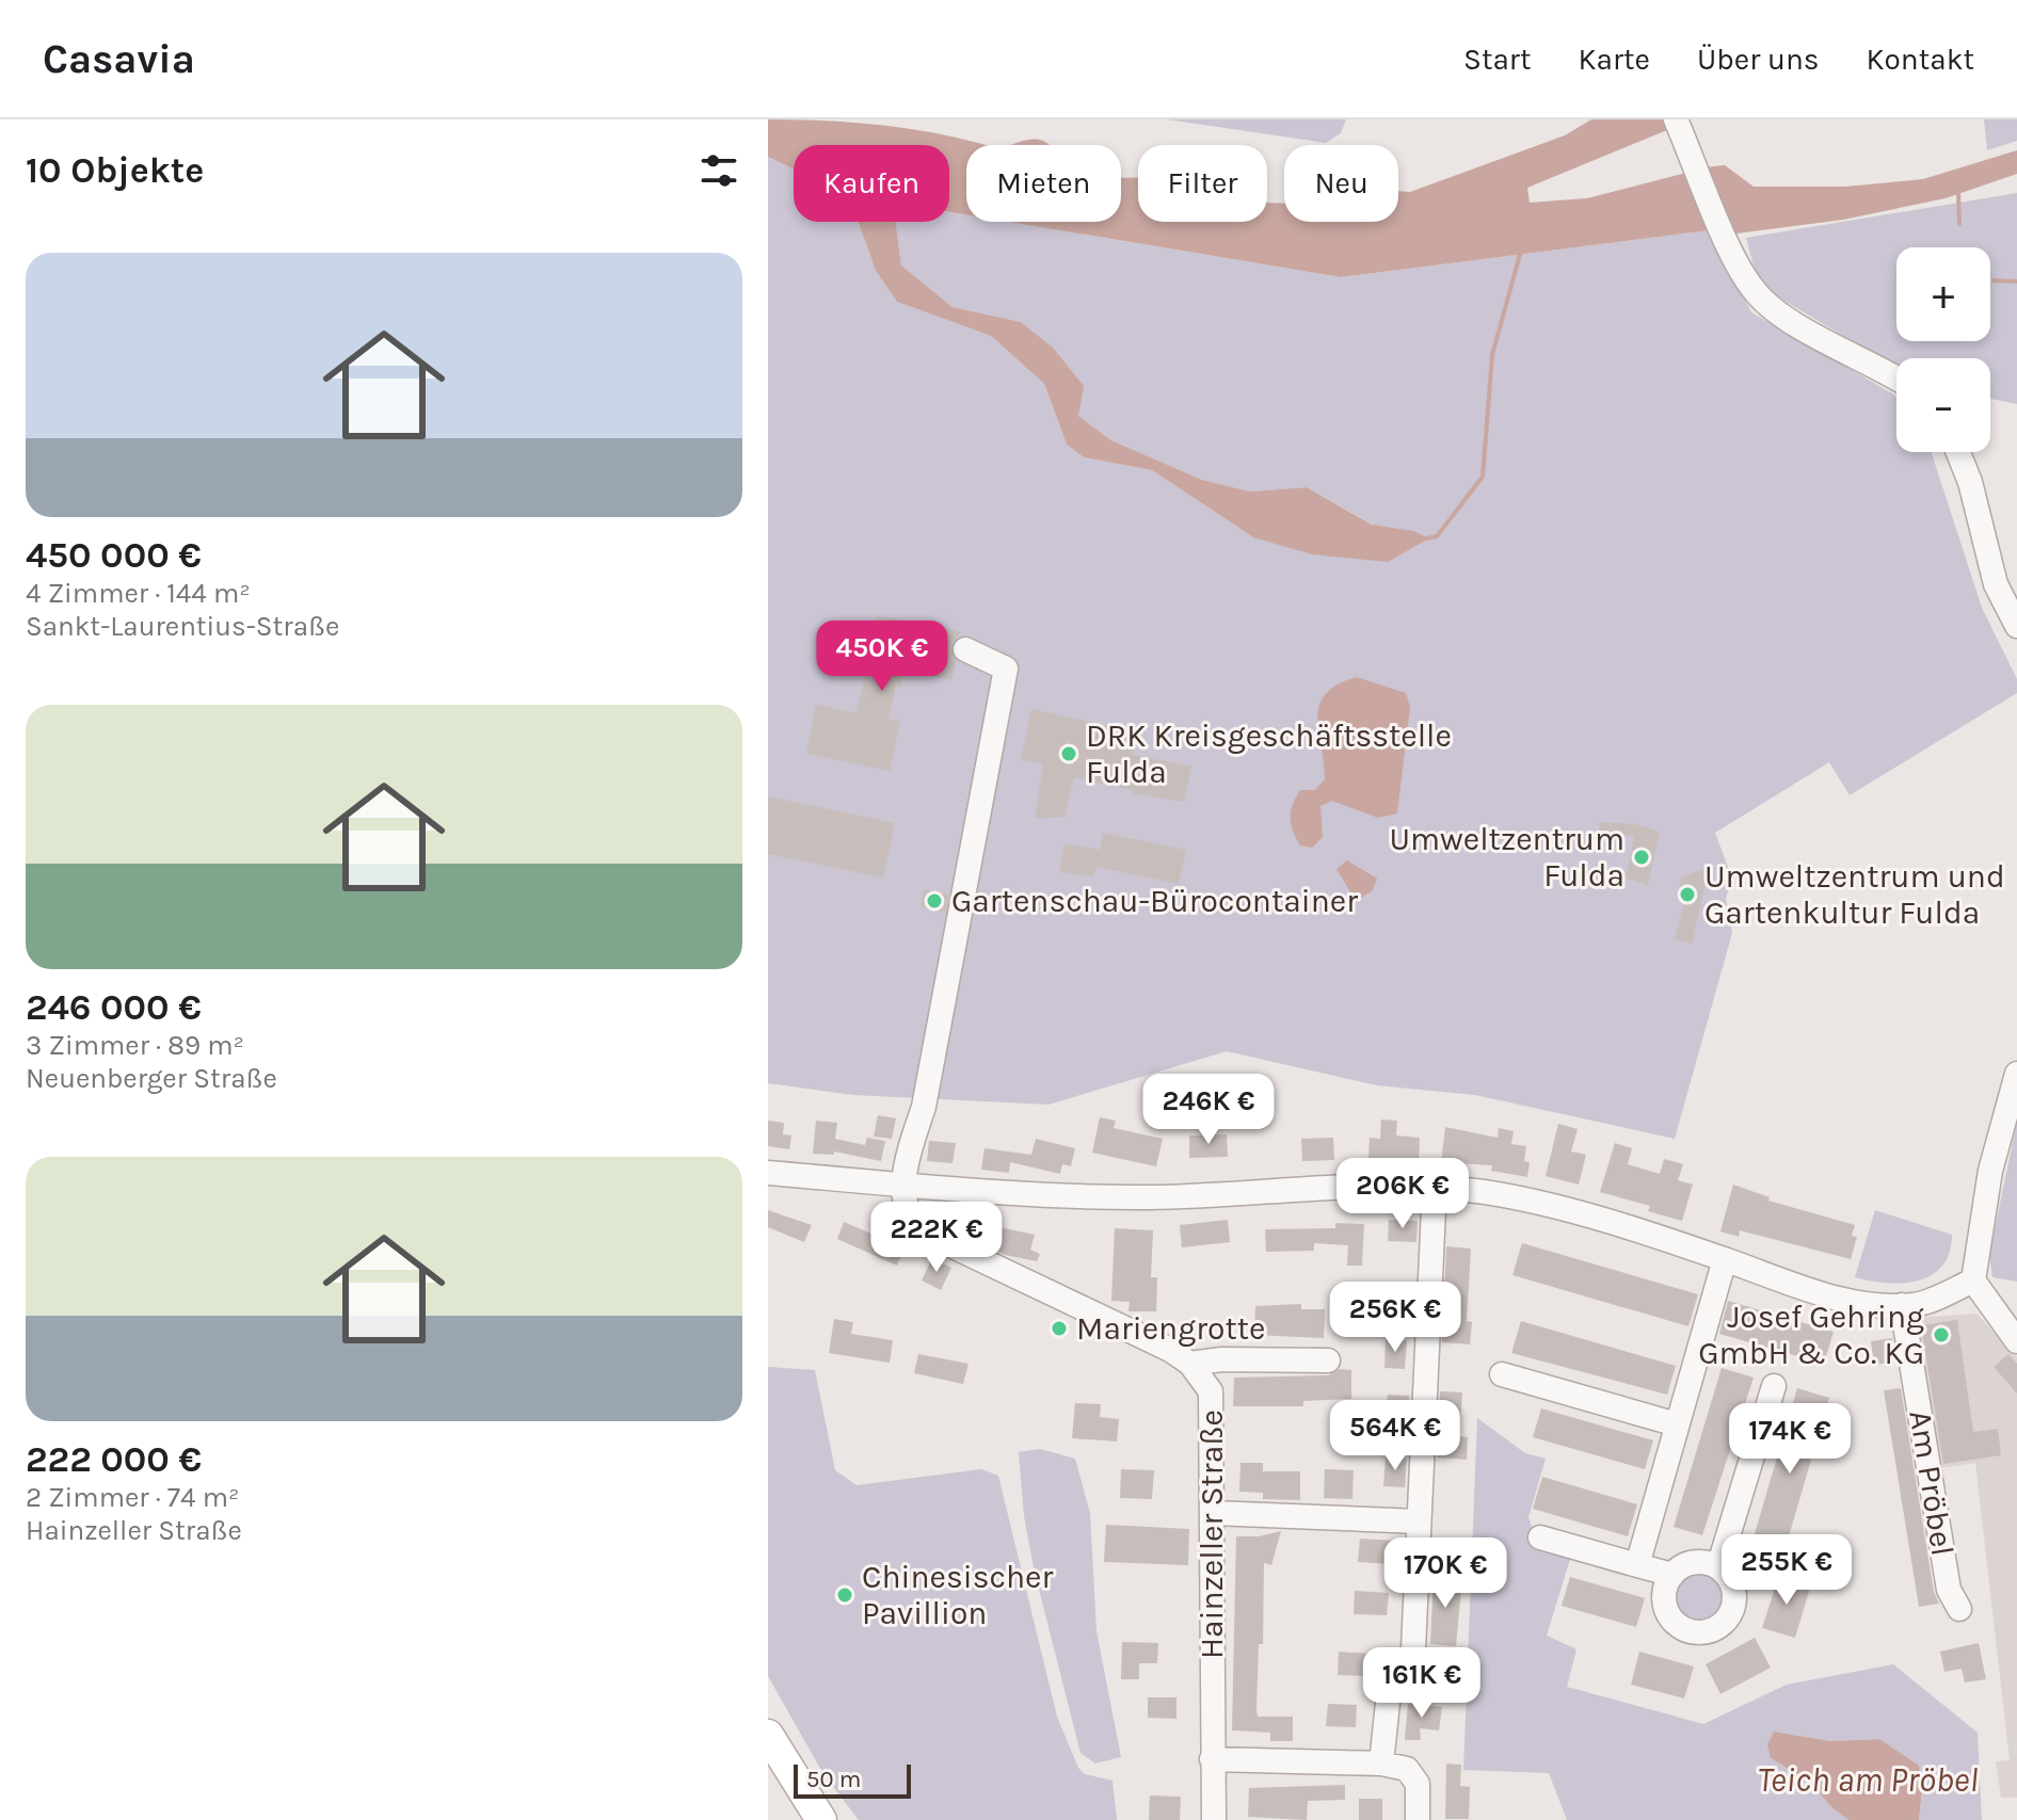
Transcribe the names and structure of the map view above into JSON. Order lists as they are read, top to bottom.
{
  "streets": {
    "street": ["Am Pröbel", "Hainzeller Straße"]
  },
  "water": ["Teich am Pröbel"],
  "places": [
    "DRK Kreisgeschäftsstelle Fulda",
    "Umweltzentrum Fulda",
    "Umweltzentrum und Gartenkultur Fulda",
    "Gartenschau-Bürocontainer",
    "Mariengrotte",
    "Josef Gehring GmbH & Co. KG",
    "Chinesischer Pavillion"
  ],
  "scale_bar": "50 m",
  "page": {
    "header": "Casavia",
    "nav": [
      "Start",
      "Karte",
      "Über uns",
      "Kontakt"
    ],
    "heading": "10 Objekte",
    "chip": [
      "Kaufen",
      "Mieten",
      "Filter",
      "Neu"
    ],
    "list": [
      {
        "name": "450 000 €",
        "note": "4 Zimmer · 144 m² · Sankt-Laurentius-Straße"
      },
      {
        "name": "246 000 €",
        "note": "3 Zimmer · 89 m² · Neuenberger Straße"
      },
      {
        "name": "222 000 €",
        "note": "2 Zimmer · 74 m² · Hainzeller Straße"
      }
    ],
    "map_buttons": ["+", "−"],
    "price": [
      "450K €",
      "246K €",
      "206K €",
      "222K €",
      "256K €",
      "564K €",
      "174K €",
      "255K €",
      "170K €",
      "161K €"
    ],
    "scale": "50 m"
  }
}
